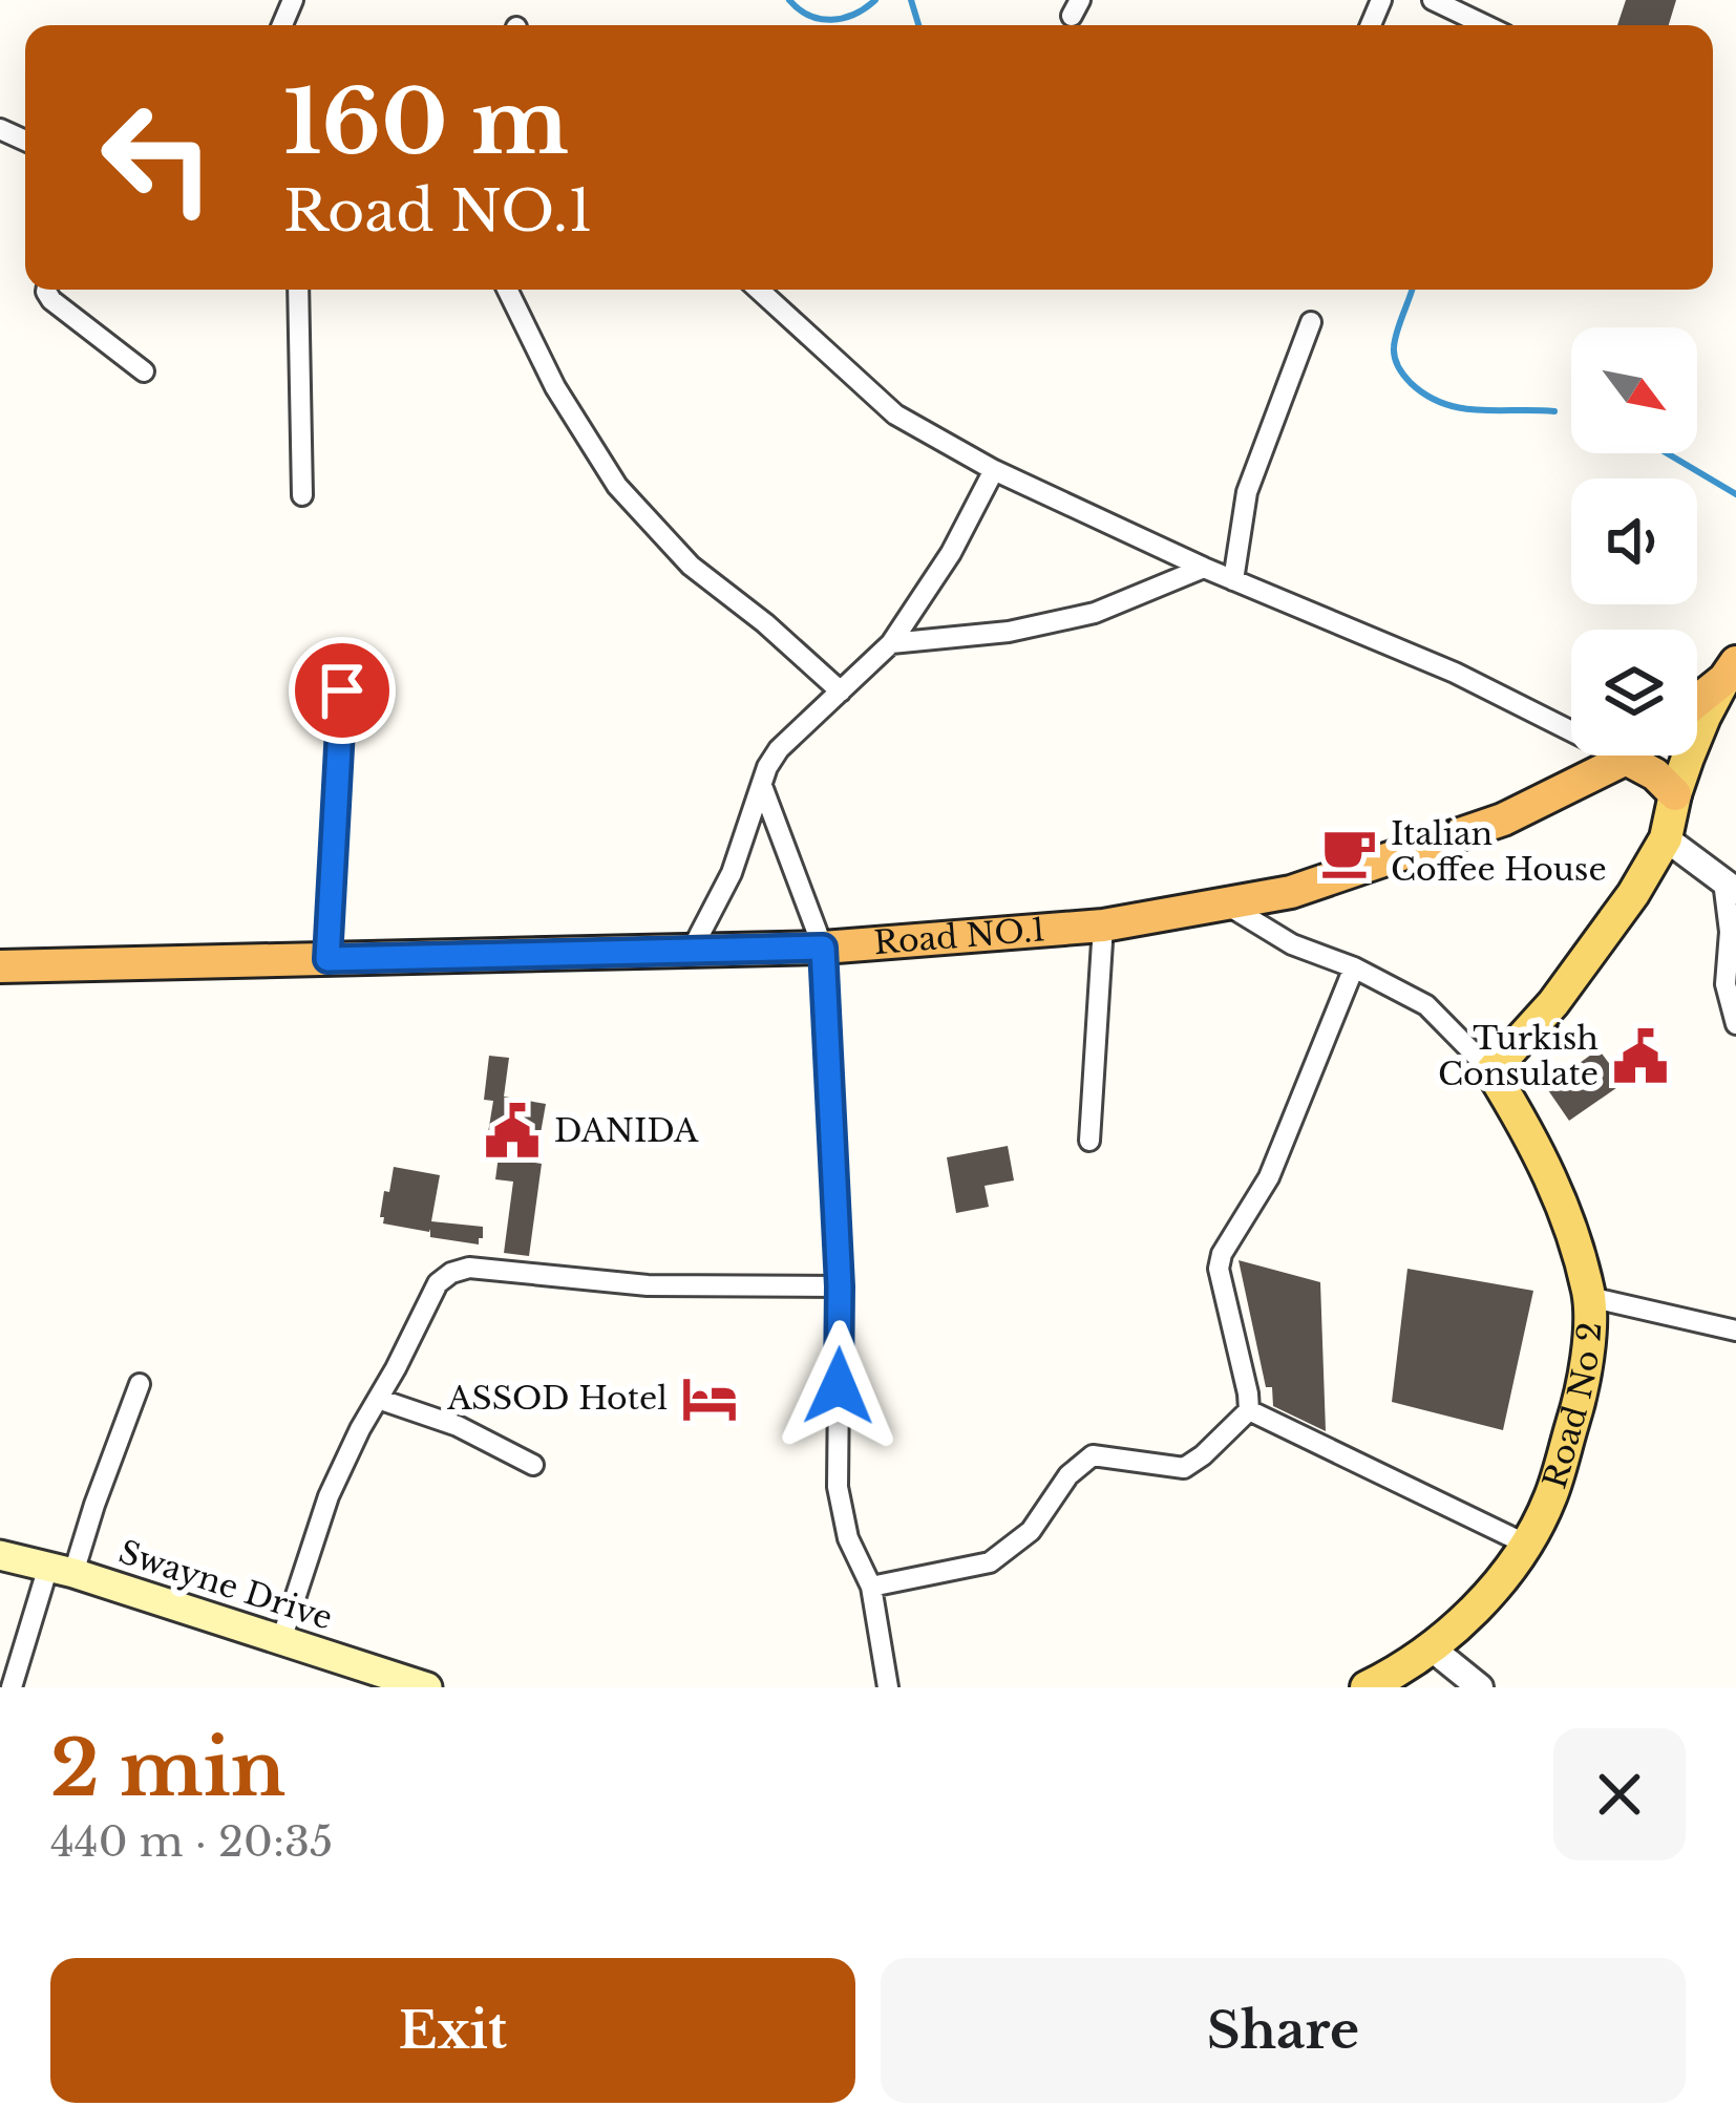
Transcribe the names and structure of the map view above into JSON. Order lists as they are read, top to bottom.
{
  "streets": {
    "highway": ["Road NO.1"],
    "main road": ["Road No 2", "Swayne Drive"]
  },
  "places": {
    "cafe": ["Italian Coffee House"],
    "public building": ["Turkish Consulate", "DANIDA"],
    "hotel": ["ASSOD Hotel"]
  },
  "north": "bottom right",
  "page": {
    "turn": ["160 m", "Road NO.1"],
    "heading": ["2 min", "440 m · 20:35"],
    "buttons": ["Exit", "Share"]
  }
}
